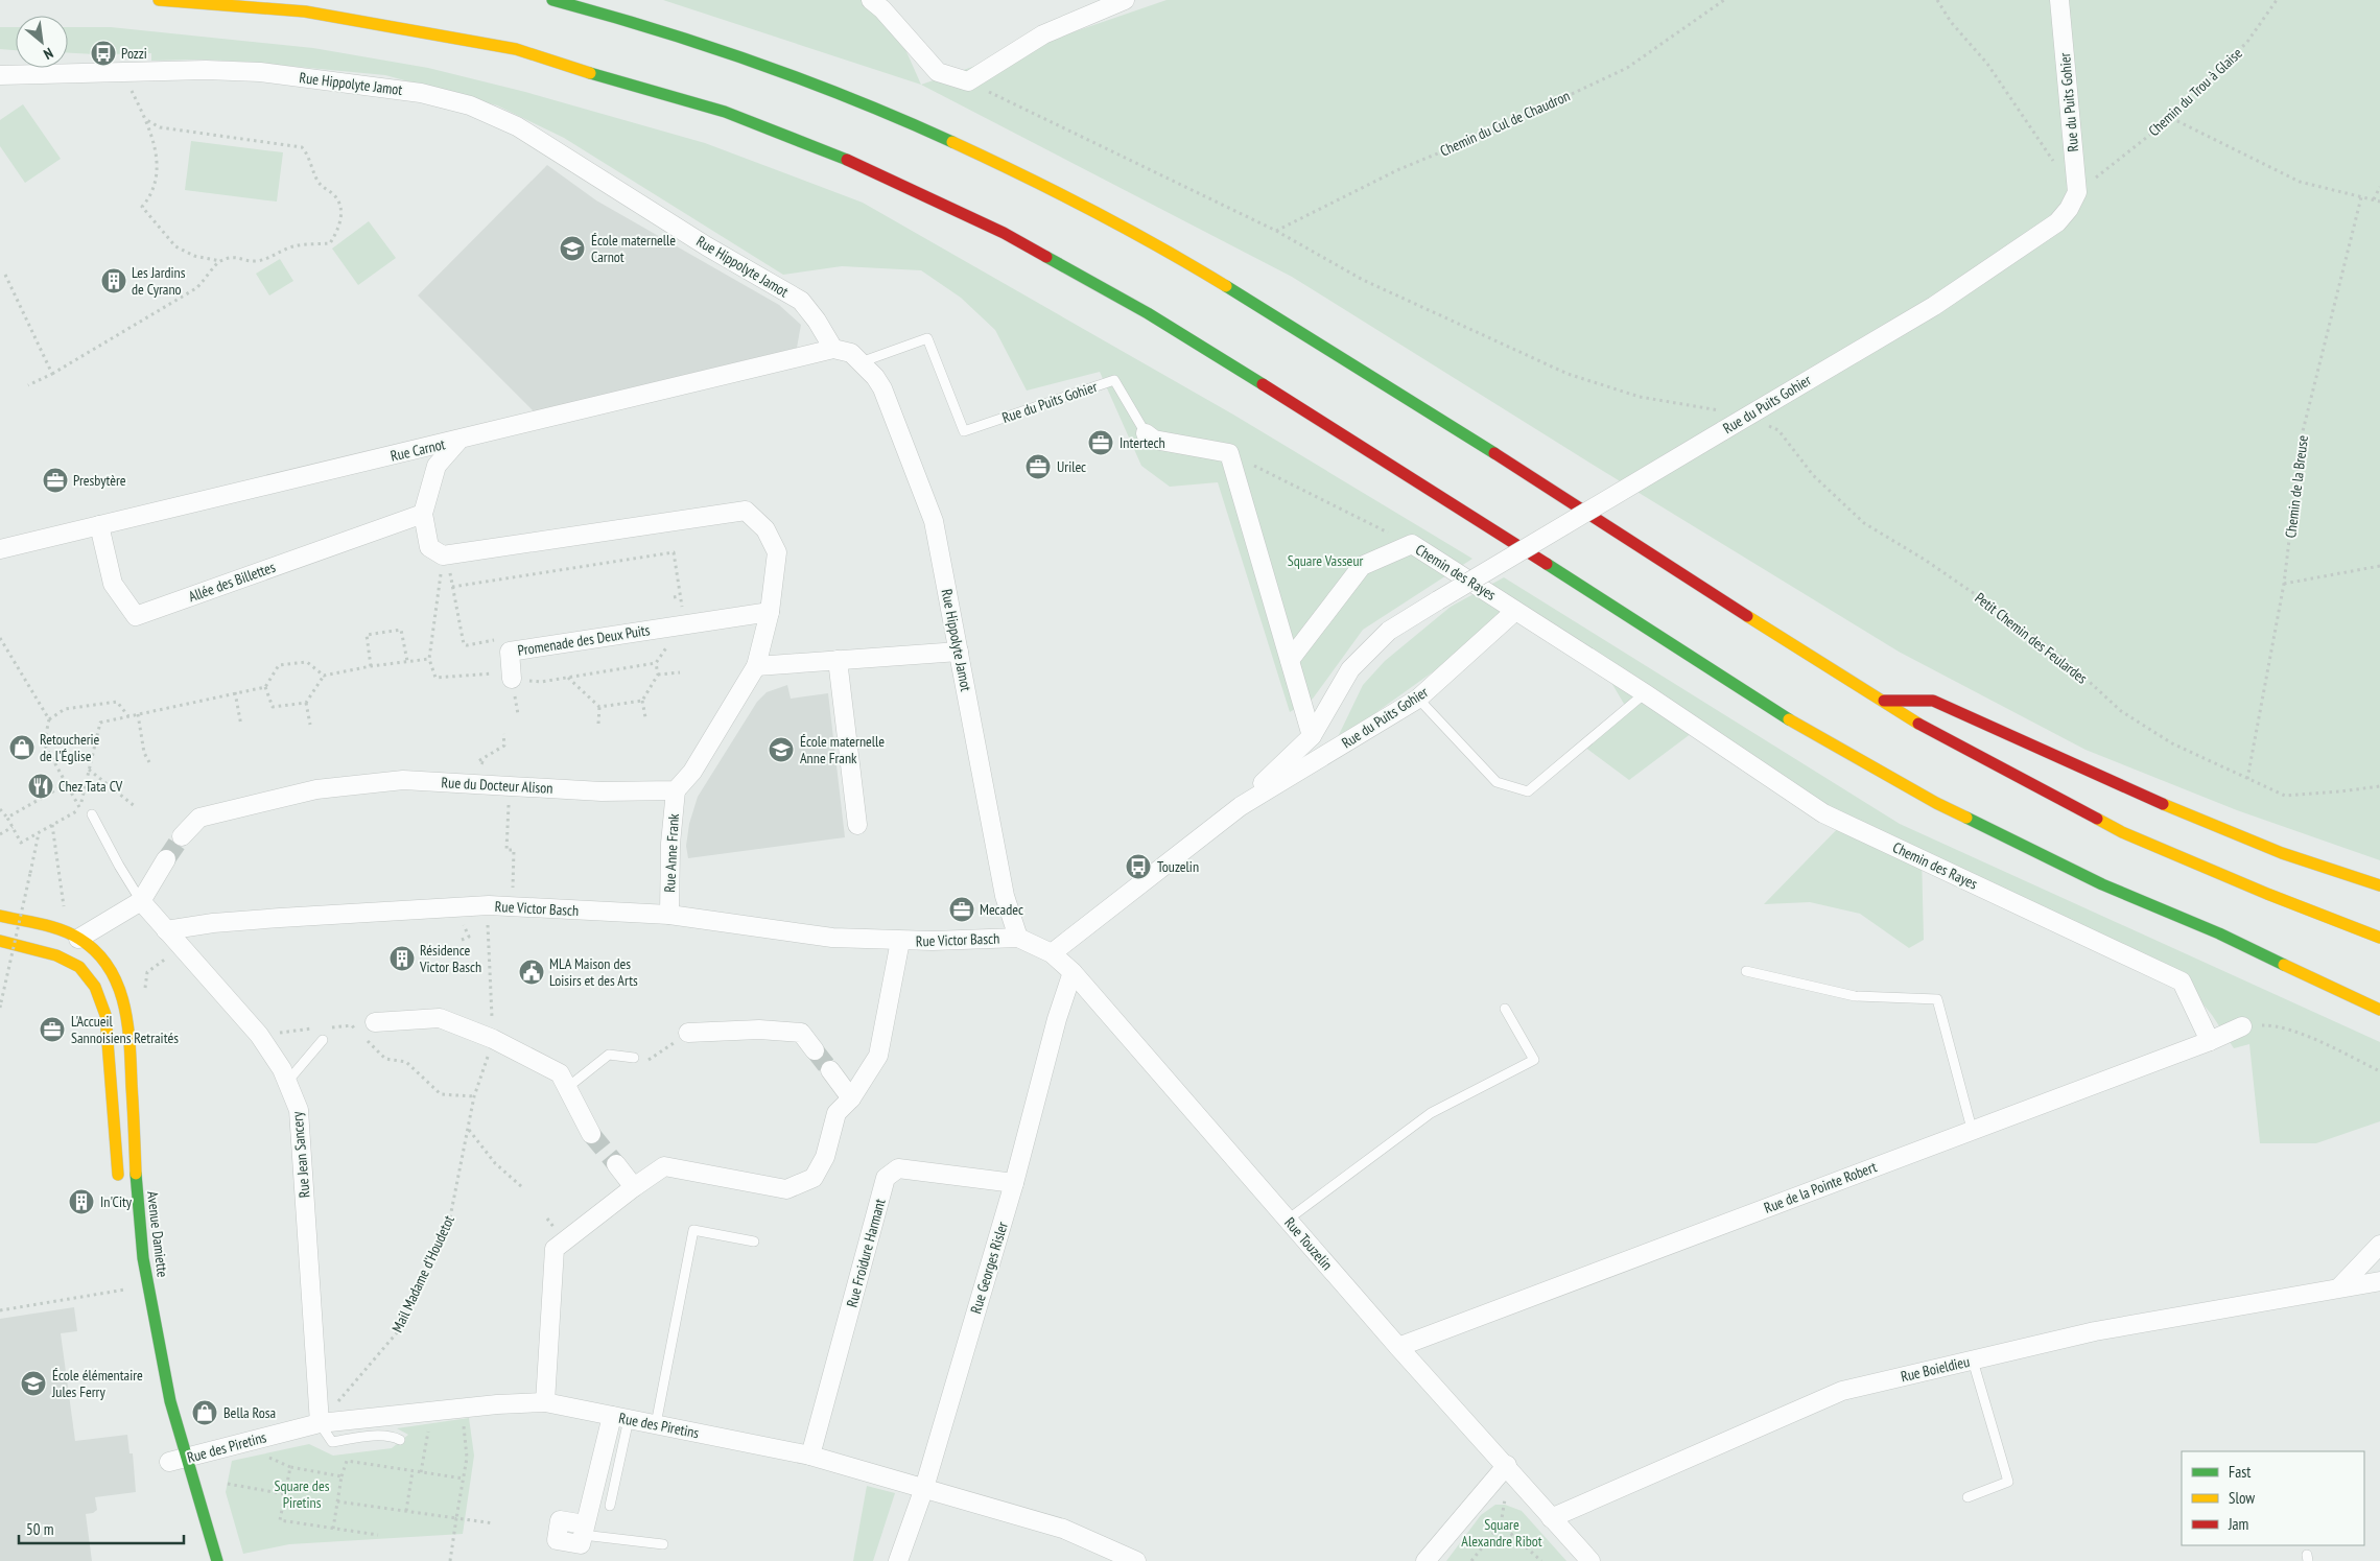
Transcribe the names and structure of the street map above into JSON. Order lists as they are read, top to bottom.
{
  "streets": {
    "main road": ["Avenue Damiette"],
    "street": [
      "Rue Hippolyte Jamot",
      "Rue du Puits Gohier",
      "Rue Carnot",
      "Chemin des Rayes",
      "Allée des Billettes",
      "Promenade des Deux Puits",
      "Rue du Docteur Alison",
      "Rue Anne Frank",
      "Rue Victor Basch",
      "Rue Jean Sancery",
      "Rue de la Pointe Robert",
      "Rue Touzelin",
      "Rue Froidure Harmant",
      "Rue Georges Risler",
      "Rue Boieldieu",
      "Rue des Piretins"
    ],
    "path": [
      "Chemin du Trou à Glaise",
      "Chemin du Cul de Chaudron",
      "Chemin de la Breuse",
      "Petit Chemin des Feulardes",
      "Mail Madame d'Houdetot"
    ]
  },
  "crossings": [
    ["Rue Hippolyte Jamot", "Rue du Puits Gohier"],
    ["Rue Hippolyte Jamot", "Rue Carnot"],
    ["Rue Hippolyte Jamot", "Rue Victor Basch"],
    ["Rue Hippolyte Jamot", "Rue Touzelin"],
    ["Chemin du Trou à Glaise", "Rue du Puits Gohier"],
    ["Rue du Puits Gohier", "Chemin des Rayes"],
    ["Rue du Puits Gohier", "Petit Chemin des Feulardes"],
    ["Rue du Puits Gohier", "Rue Touzelin"],
    ["Chemin du Cul de Chaudron", "Petit Chemin des Feulardes"],
    ["Rue Carnot", "Allée des Billettes"],
    ["Chemin de la Breuse", "Petit Chemin des Feulardes"],
    ["Chemin des Rayes", "Rue de la Pointe Robert"],
    ["Rue du Docteur Alison", "Rue Anne Frank"],
    ["Rue Anne Frank", "Rue Victor Basch"],
    ["Rue Victor Basch", "Rue Jean Sancery"],
    ["Rue Victor Basch", "Rue Touzelin"],
    ["Rue Victor Basch", "Mail Madame d'Houdetot"],
    ["Rue Jean Sancery", "Mail Madame d'Houdetot"],
    ["Rue Jean Sancery", "Rue des Piretins"],
    ["Rue de la Pointe Robert", "Rue Touzelin"],
    ["Avenue Damiette", "Rue des Piretins"],
    ["Rue Touzelin", "Rue Georges Risler"],
    ["Rue Touzelin", "Rue Boieldieu"],
    ["Rue Froidure Harmant", "Rue Georges Risler"],
    ["Rue Froidure Harmant", "Rue des Piretins"],
    ["Rue Georges Risler", "Rue des Piretins"],
    ["Mail Madame d'Houdetot", "Rue des Piretins"]
  ],
  "parks": ["Square Vasseur", "Square des Piretins", "Square Alexandre Ribot"],
  "places": {
    "bus stop": ["Pozzi", "Touzelin"],
    "school or university": ["École maternelle Carnot", "École maternelle Anne Frank", "École élémentaire Jules Ferry"],
    "building": ["Les Jardins de Cyrano", "Résidence Victor Basch", "In'City"],
    "office": [
      "Intertech",
      "Urilec",
      "Presbytère",
      "Mecadec",
      "L'Accueil Sannoisiens Retraités"
    ],
    "shop": ["Retoucherie de l'Église", "Bella Rosa"],
    "restaurant": ["Chez Tata CV"],
    "public building": ["MLA Maison des Loisirs et des Arts"]
  },
  "legend": ["Fast", "Slow", "Jam"],
  "scale_bar": "50 m",
  "north": "bottom right"
}
